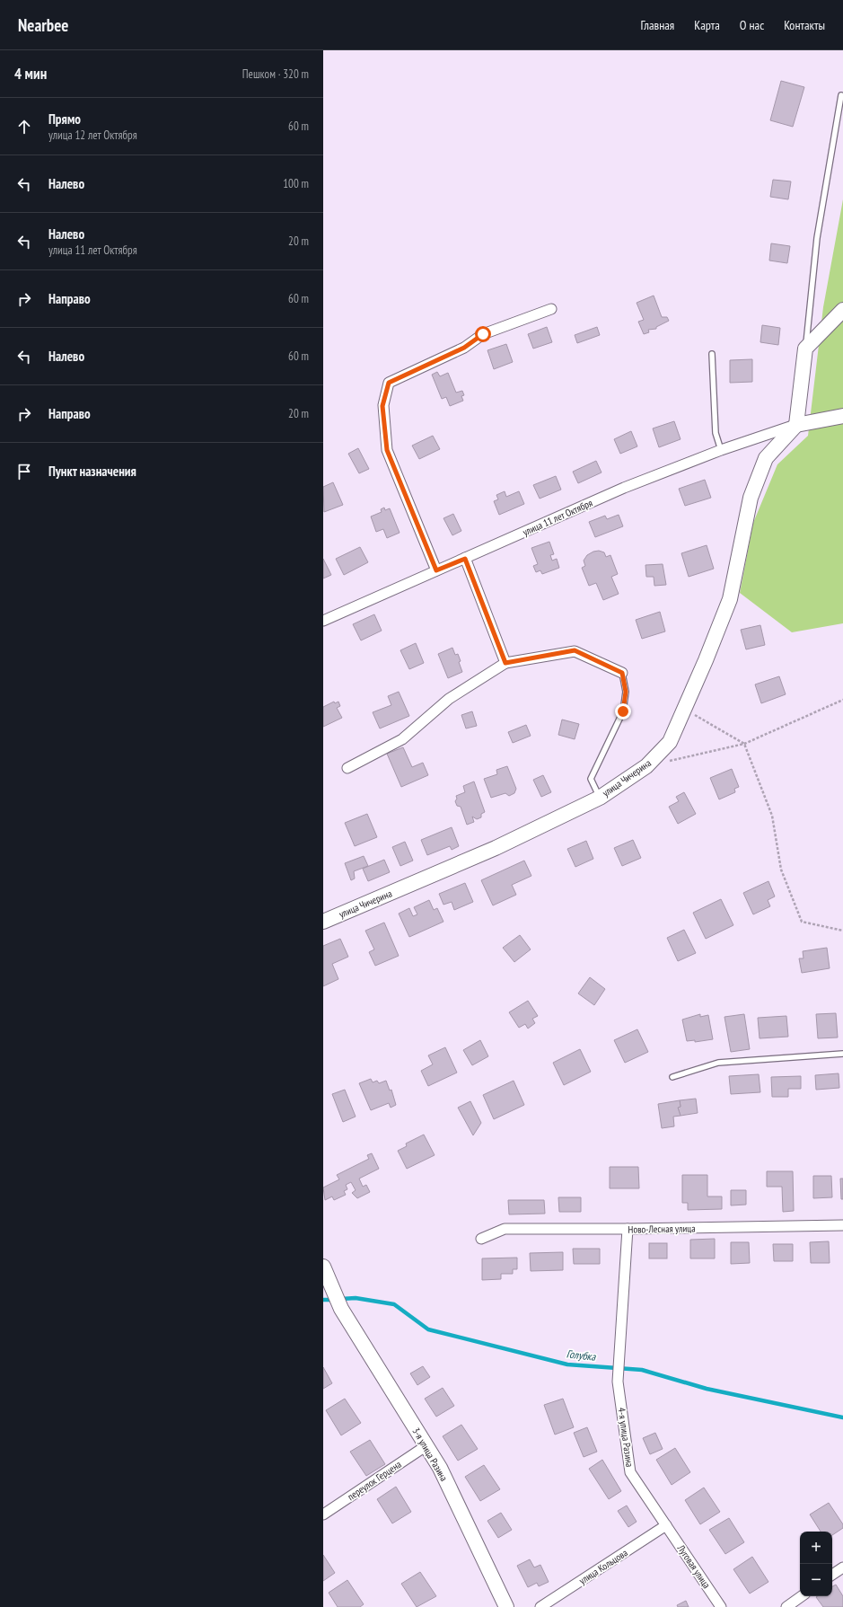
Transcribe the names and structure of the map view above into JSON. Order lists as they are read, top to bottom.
{
  "streets": {
    "street": [
      "улица 11 лет Октября",
      "улица Чичерина",
      "Ново-Лесная улица",
      "4-я улица Разина",
      "3-я улица Разина",
      "переулок Герцена",
      "улица Кольцова",
      "Луговая улица"
    ]
  },
  "crossings": [
    ["улица 11 лет Октября", "улица Чичерина"],
    ["Ново-Лесная улица", "4-я улица Разина"],
    ["4-я улица Разина", "улица Кольцова"],
    ["4-я улица Разина", "Луговая улица"],
    ["3-я улица Разина", "переулок Герцена"],
    ["улица Кольцова", "Луговая улица"]
  ],
  "water": ["Голубка"],
  "page": {
    "header": "Nearbee",
    "nav": [
      "Главная",
      "Карта",
      "О нас",
      "Контакты"
    ],
    "heading": ["4 мин", "Пешком · 320 m"],
    "list": [
      ["Прямо", "улица 12 лет Октября", "60 m"],
      ["Налево", "100 m"],
      ["Налево", "улица 11 лет Октября", "20 m"],
      ["Направо", "60 m"],
      ["Налево", "60 m"],
      ["Направо", "20 m"],
      "Пункт назначения"
    ],
    "map_buttons": ["+", "−"]
  }
}
